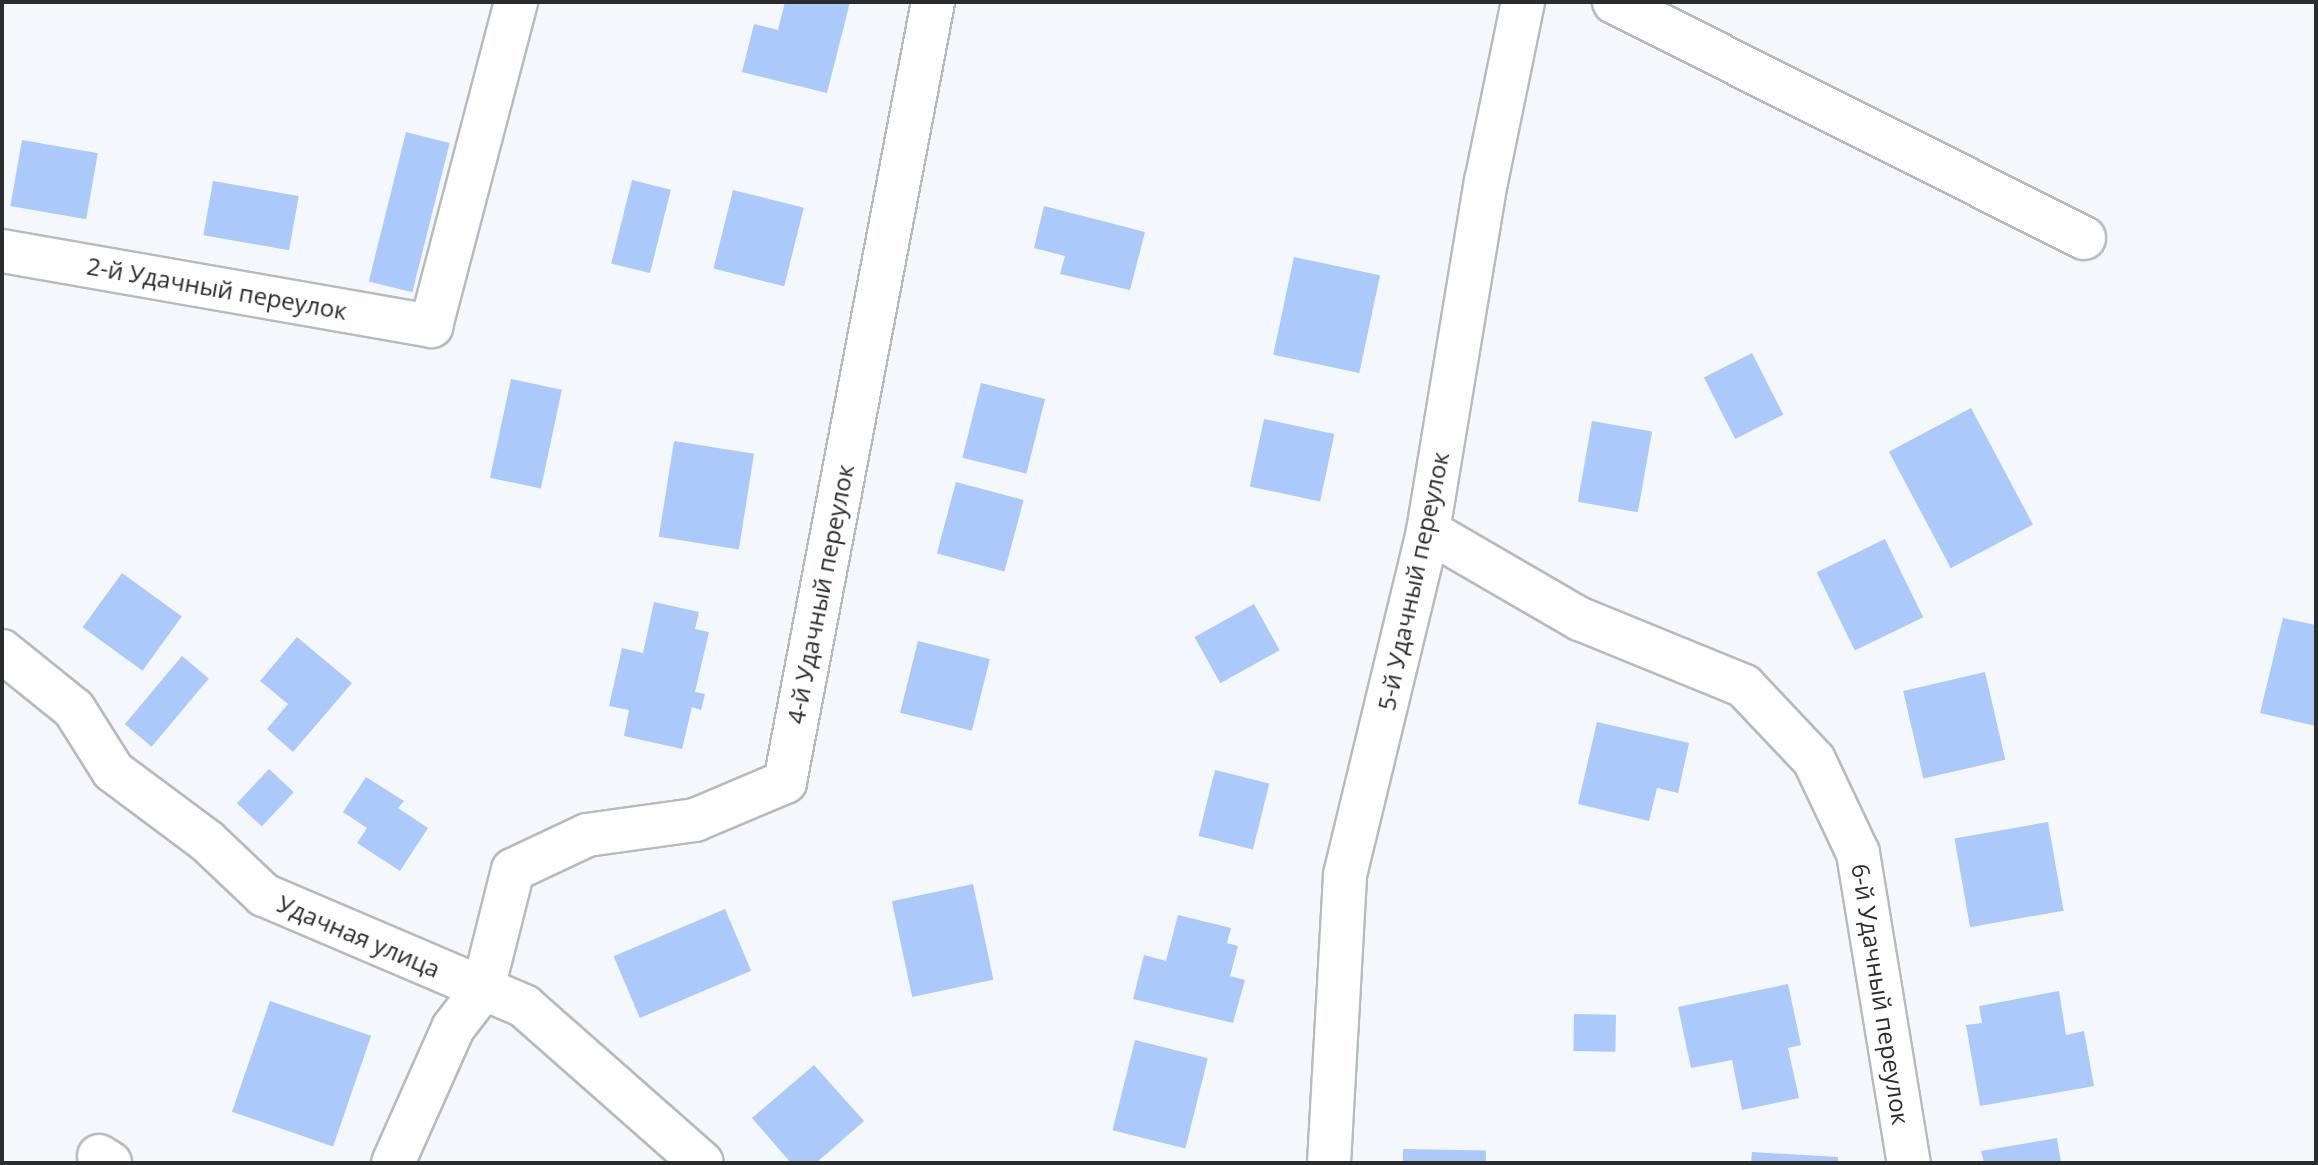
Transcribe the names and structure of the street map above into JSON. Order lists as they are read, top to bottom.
{
  "streets": {
    "street": [
      "2-й Удачный переулок",
      "5-й Удачный переулок",
      "4-й Удачный переулок",
      "Удачная улица",
      "6-й Удачный переулок"
    ]
  },
  "crossings": [
    ["5-й Удачный переулок", "6-й Удачный переулок"],
    ["4-й Удачный переулок", "Удачная улица"]
  ]
}
